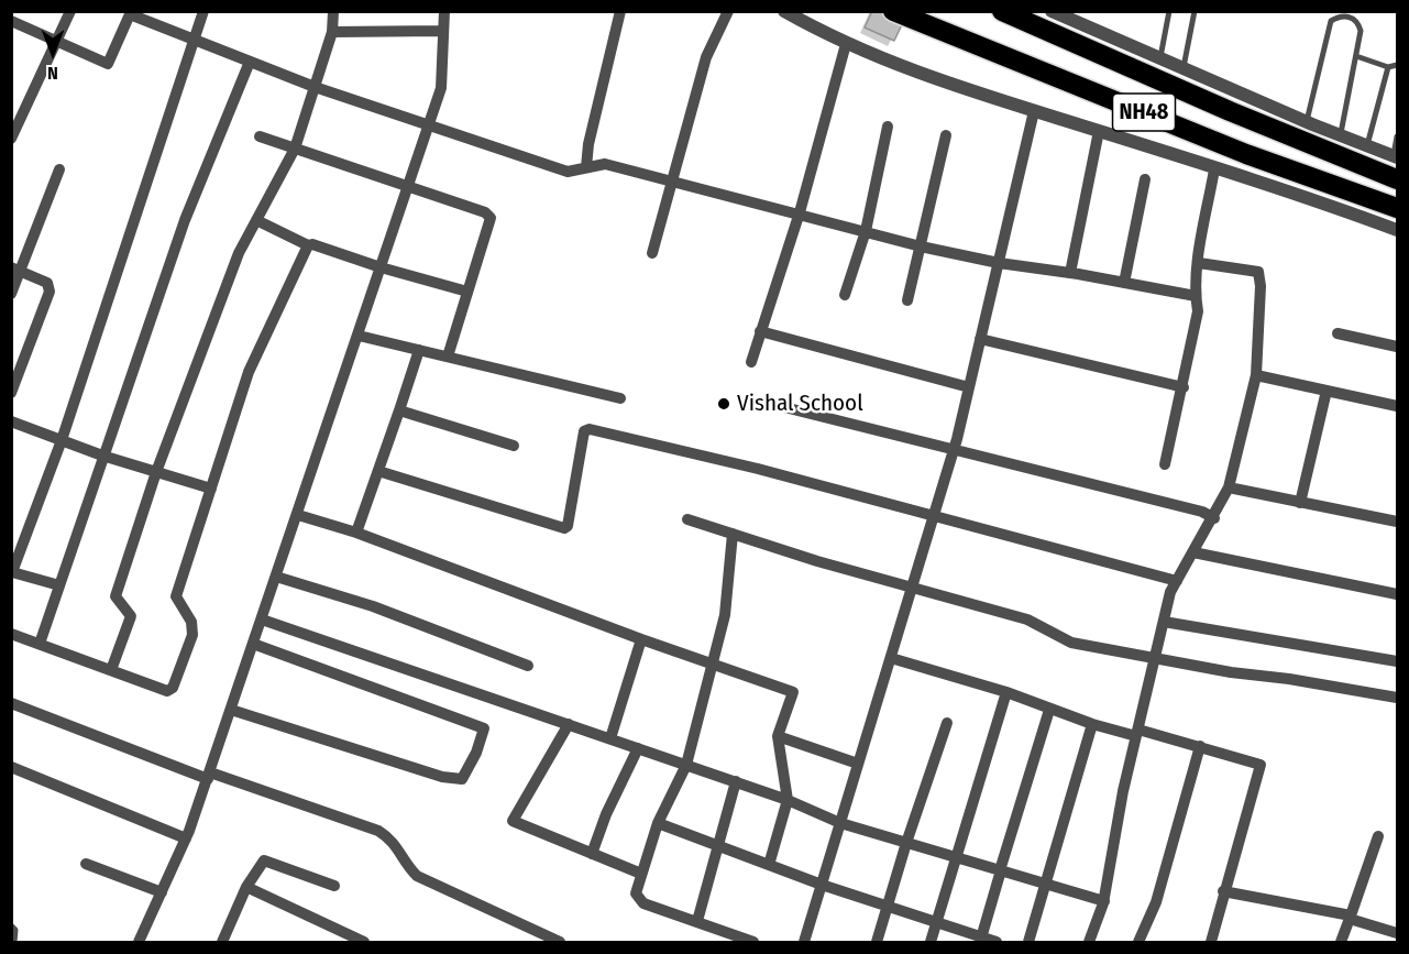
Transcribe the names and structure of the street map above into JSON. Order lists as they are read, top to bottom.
{
  "streets": {
    "highway": ["NH48"]
  },
  "places": ["Vishal School"],
  "north": "bottom"
}
